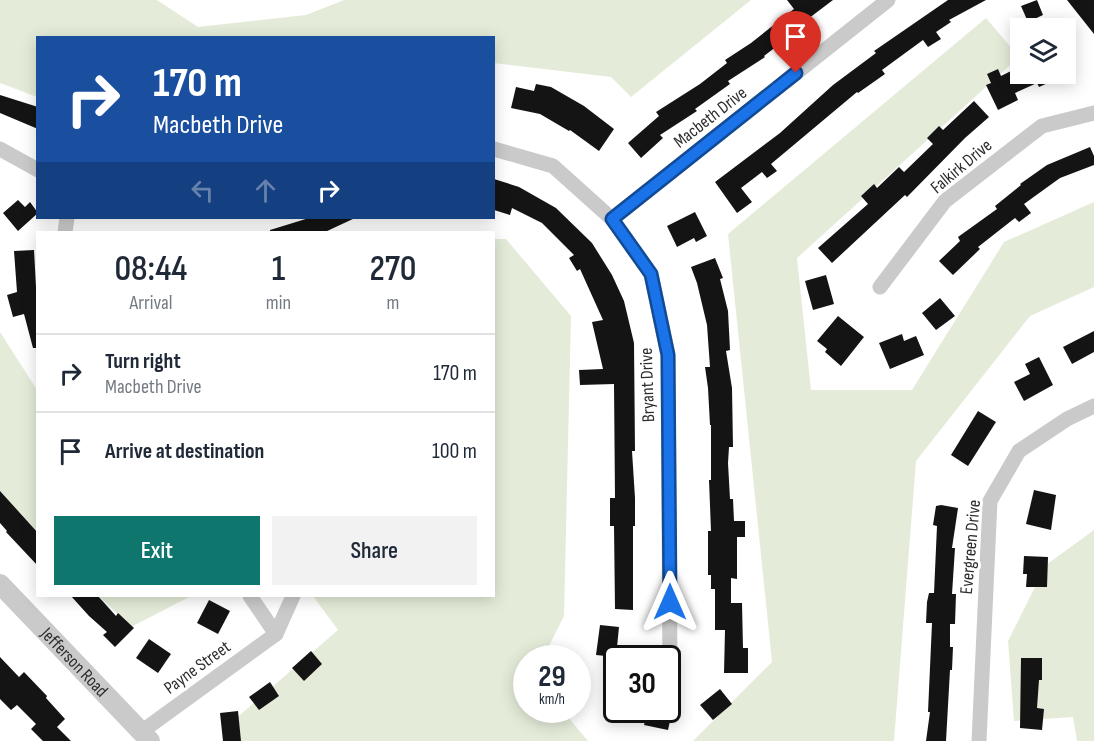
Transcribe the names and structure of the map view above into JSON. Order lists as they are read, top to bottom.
{
  "streets": {
    "street": [
      "Macbeth Drive",
      "Falkirk Drive",
      "Bryant Drive",
      "Evergreen Drive",
      "Jefferson Road",
      "Payne Street"
    ]
  },
  "crossings": [
    ["Macbeth Drive", "Bryant Drive"],
    ["Jefferson Road", "Payne Street"]
  ],
  "page": {
    "turn": ["170 m", "Macbeth Drive"],
    "eta": [
      "08:44",
      "Arrival",
      "1",
      "min",
      "270",
      "m"
    ],
    "list": [
      {
        "name": "Turn right",
        "note": "Macbeth Drive",
        "value": "170 m"
      },
      {
        "name": "Arrive at destination",
        "value": "100 m"
      }
    ],
    "buttons": ["Exit", "Share"],
    "speed": "29 km/h",
    "limit": "30"
  }
}
